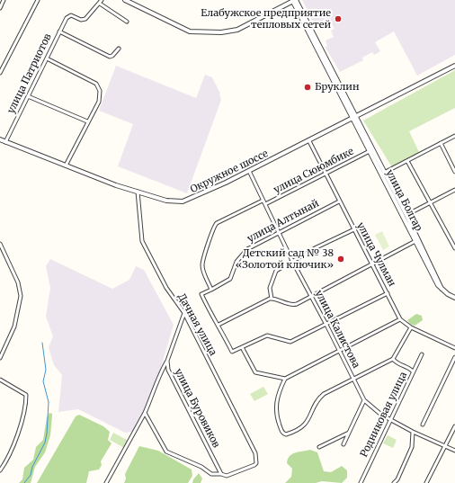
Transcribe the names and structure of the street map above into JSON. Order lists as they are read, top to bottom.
{
  "streets": {
    "street": [
      "улица Патриотов",
      "улица Сююмбике",
      "Окружное шоссе",
      "улица Болгар",
      "улица Алтынай",
      "улица Чулман",
      "Дачная улица",
      "улица Калистова",
      "улица Буровиков",
      "Родниковая улица"
    ]
  },
  "crossings": [
    ["улица Патриотов", "Окружное шоссе"],
    ["улица Сююмбике", "улица Болгар"],
    ["улица Сююмбике", "улица Чулман"],
    ["улица Сююмбике", "улица Калистова"],
    ["Окружное шоссе", "улица Болгар"],
    ["Окружное шоссе", "улица Чулман"],
    ["Окружное шоссе", "Дачная улица"],
    ["Окружное шоссе", "улица Калистова"],
    ["улица Алтынай", "улица Чулман"],
    ["улица Алтынай", "улица Калистова"],
    ["Дачная улица", "улица Буровиков"],
    ["улица Калистова", "Родниковая улица"]
  ],
  "places": ["Елабужское предприятие тепловых сетей", "Бруклин", "Детский сад № 38 «Золотой ключик»"]
}
